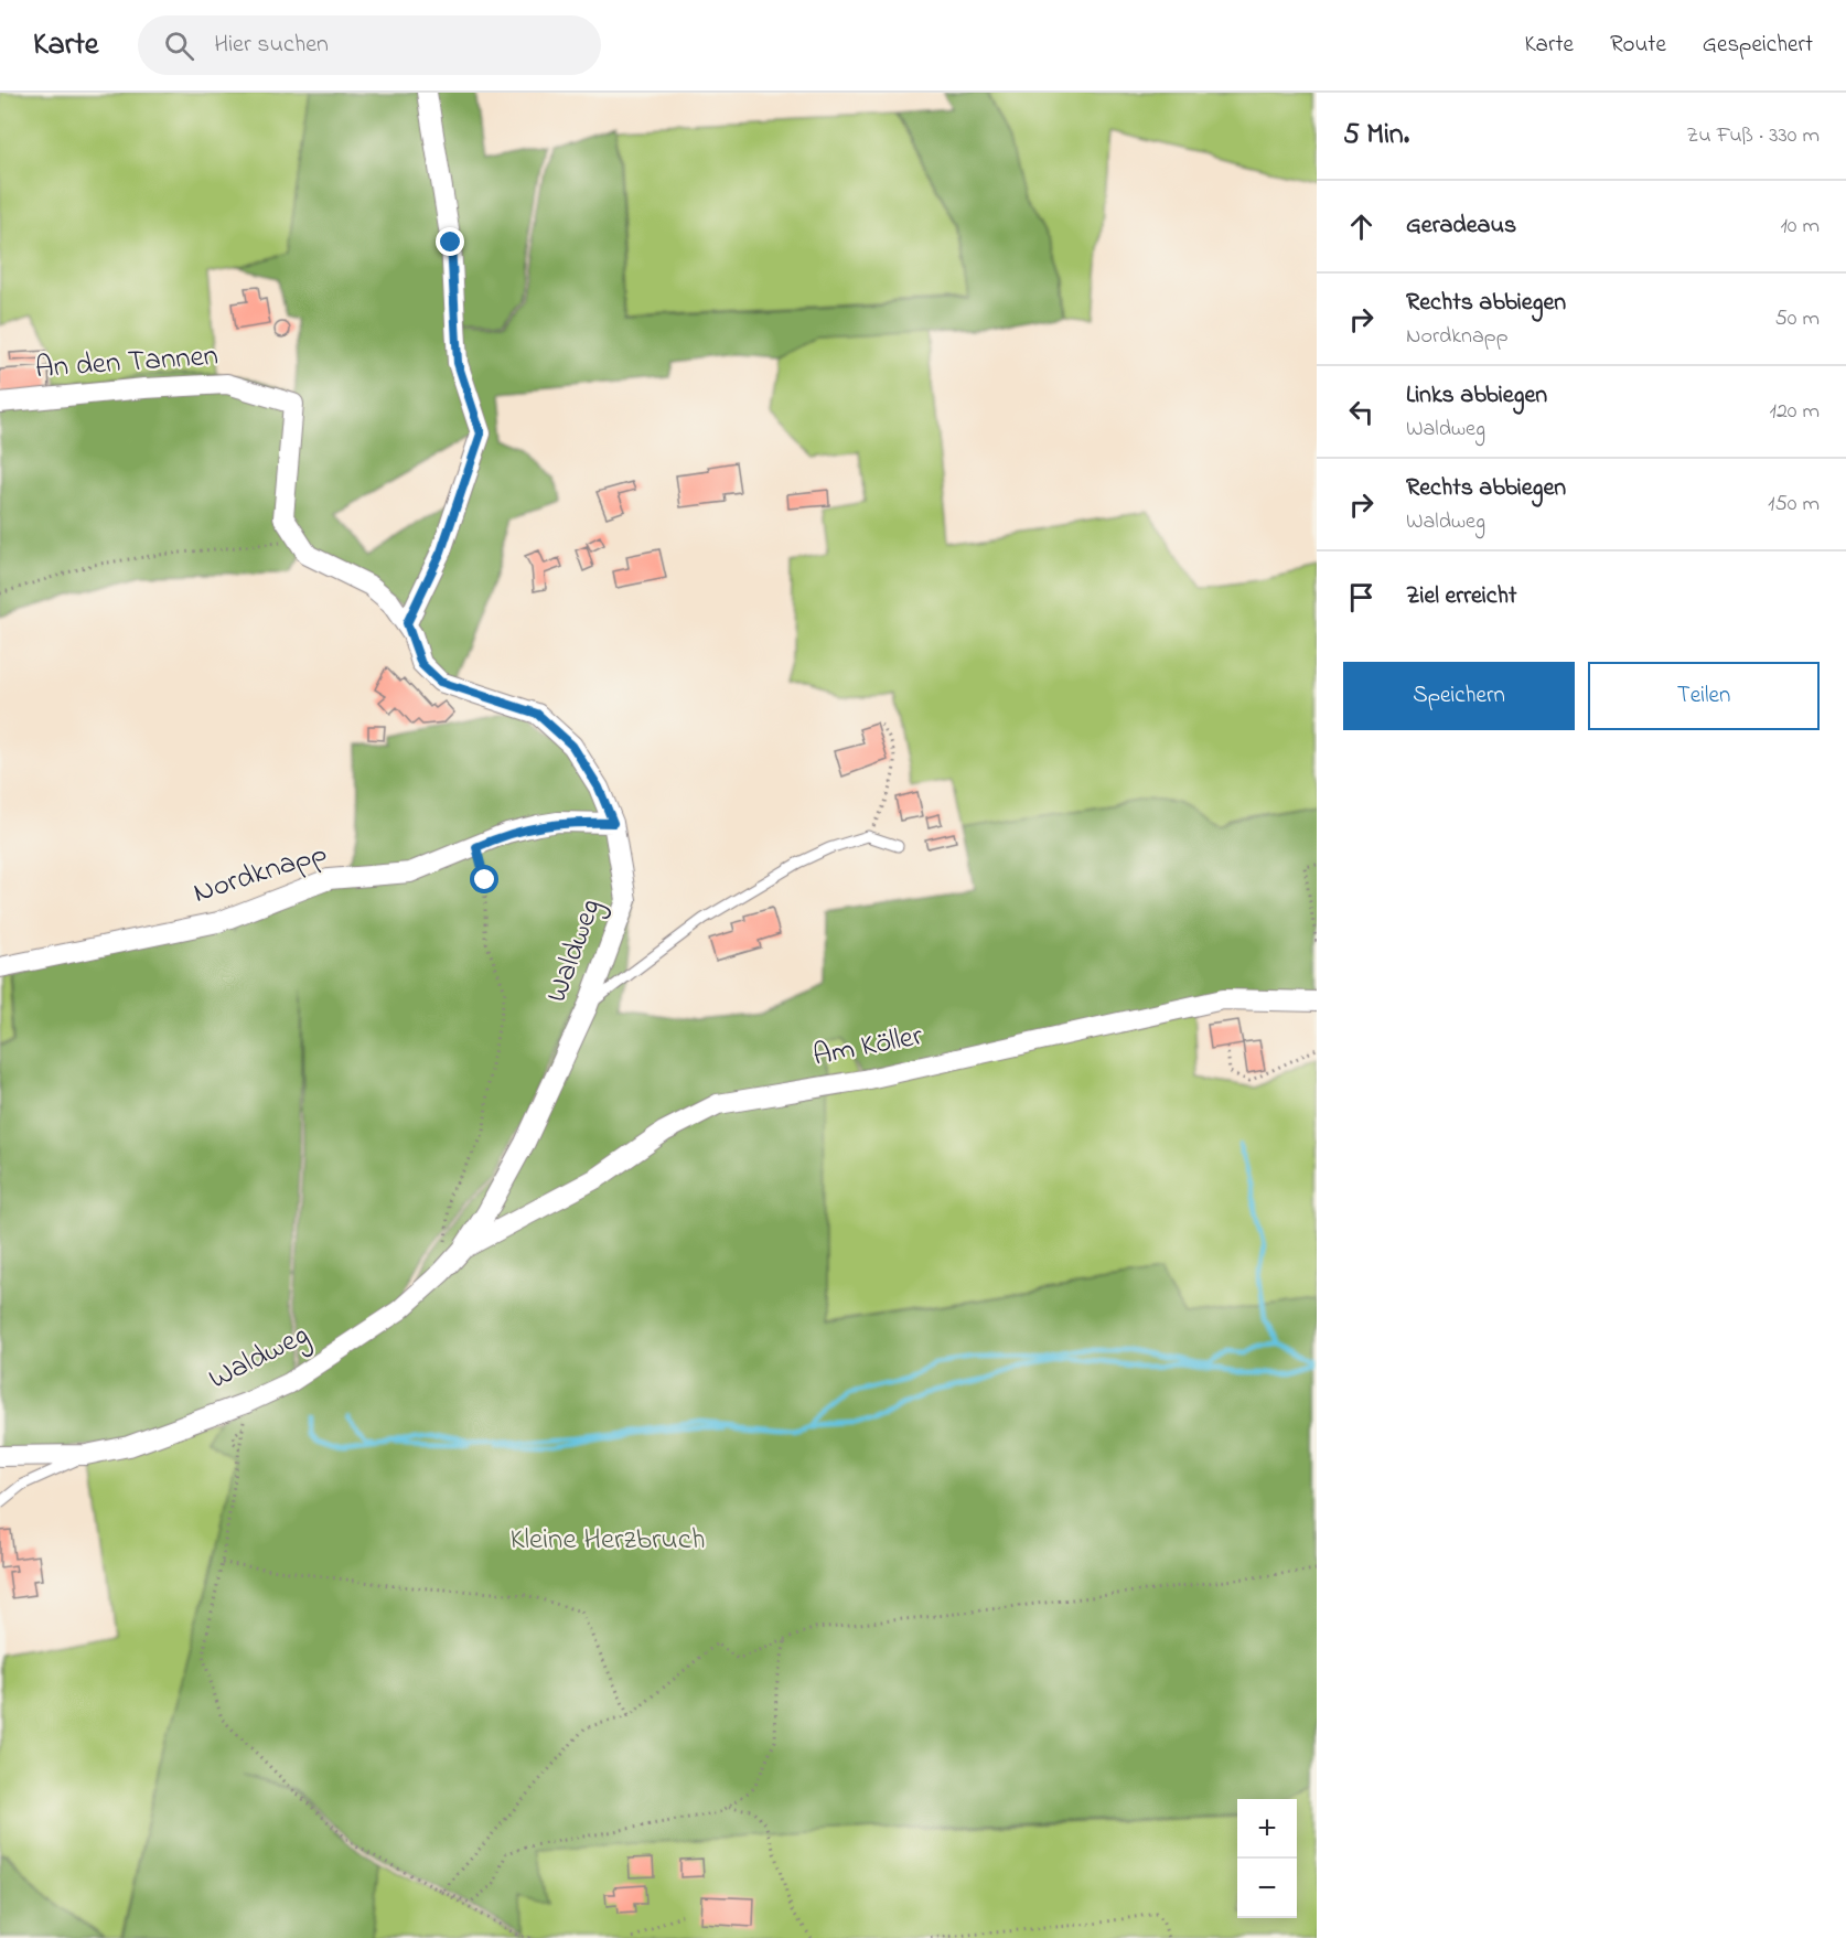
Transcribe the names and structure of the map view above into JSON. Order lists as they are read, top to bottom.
{
  "streets": {
    "street": [
      "An den Tannen",
      "Nordknapp",
      "Waldweg",
      "Am Köller"
    ]
  },
  "crossings": [
    ["An den Tannen", "Waldweg"],
    ["Nordknapp", "Waldweg"],
    ["Waldweg", "Am Köller"]
  ],
  "parks": ["Kleine Herzbruch"],
  "page": {
    "header": "Karte",
    "search": "Hier suchen",
    "nav": ["Karte", "Route", "Gespeichert"],
    "heading": ["5 Min.", "Zu Fuß · 330 m"],
    "list": [
      ["Geradeaus", "10 m"],
      ["Rechts abbiegen", "Nordknapp", "50 m"],
      ["Links abbiegen", "Waldweg", "120 m"],
      ["Rechts abbiegen", "Waldweg", "150 m"],
      "Ziel erreicht"
    ],
    "buttons": ["Speichern", "Teilen"],
    "map_buttons": ["+", "−"]
  }
}
